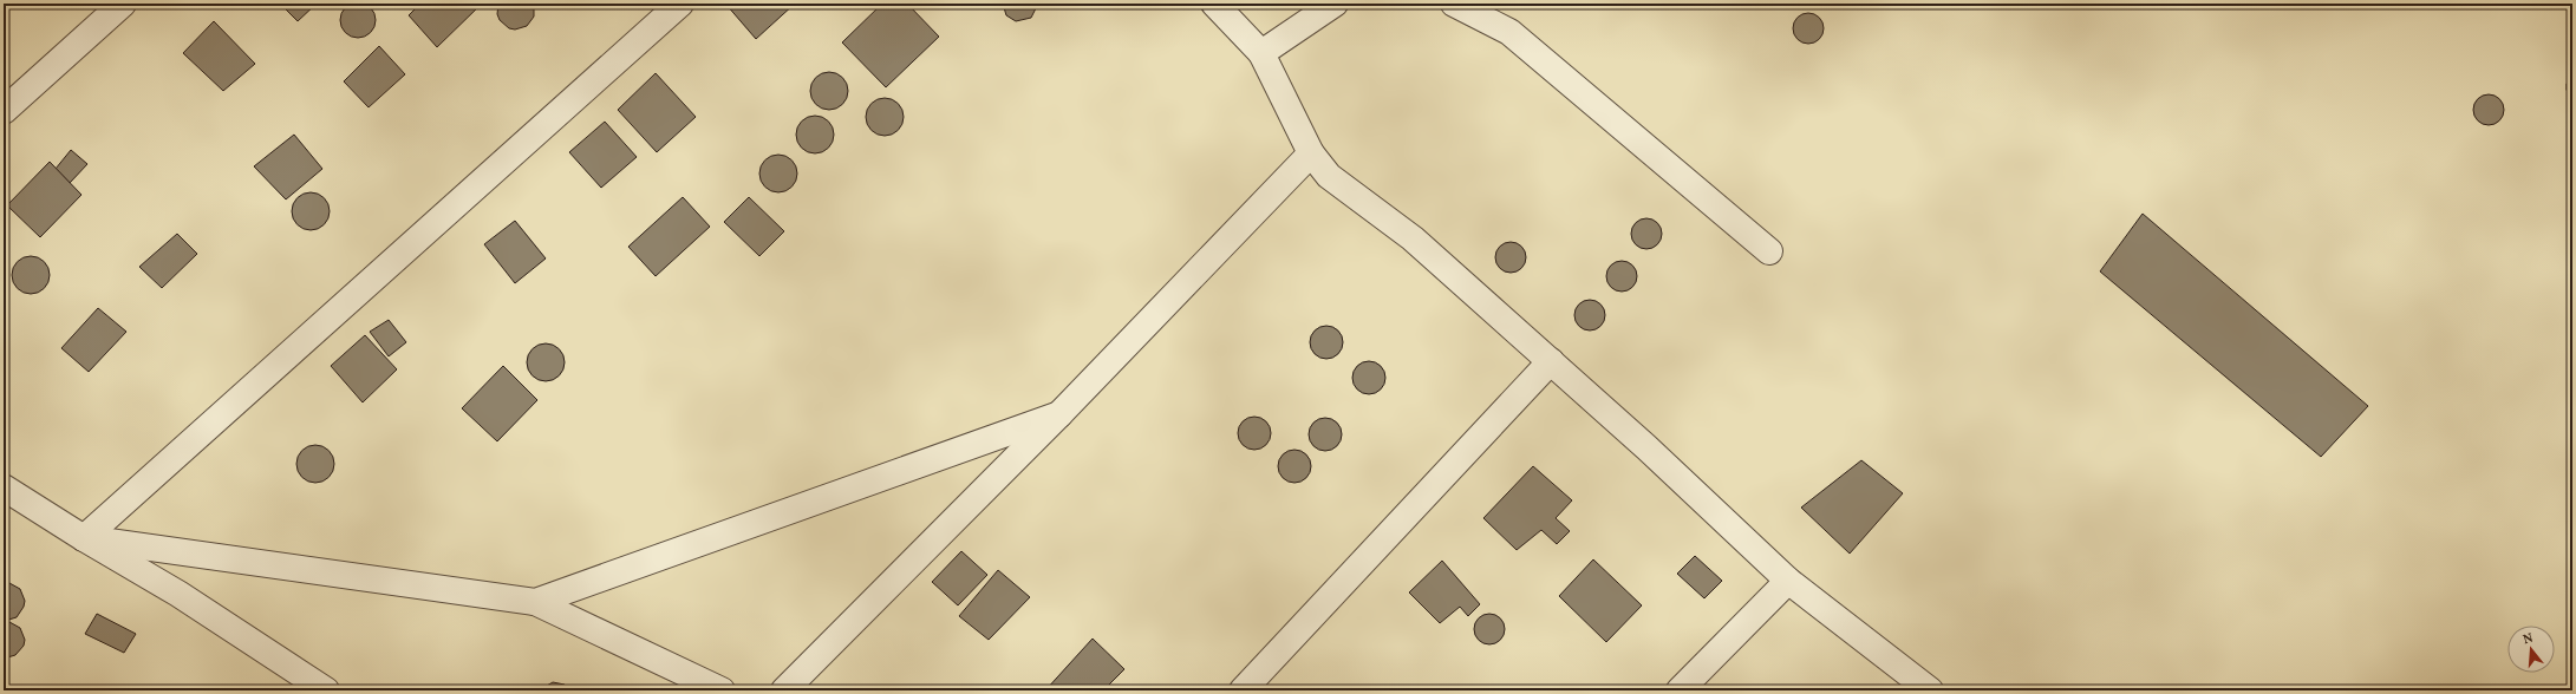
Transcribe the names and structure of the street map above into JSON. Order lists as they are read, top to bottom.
{
  "north": "top"
}
